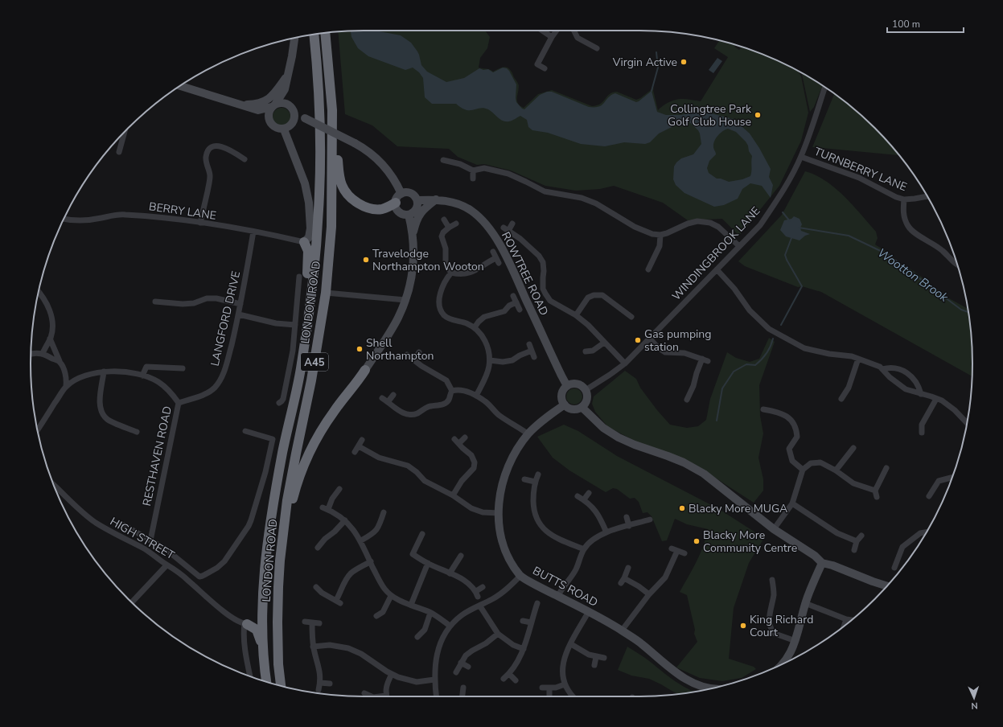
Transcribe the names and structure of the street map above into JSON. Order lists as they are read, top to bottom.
{
  "streets": {
    "highway": ["LONDON ROAD", "A45"],
    "street": [
      "TURNBERRY LANE",
      "BERRY LANE",
      "WINDINGBROOK LANE",
      "ROWTREE ROAD",
      "LANGFORD DRIVE",
      "RESTHAVEN ROAD",
      "HIGH STREET",
      "BUTTS ROAD"
    ]
  },
  "crossings": [
    ["TURNBERRY LANE", "WINDINGBROOK LANE"],
    ["BERRY LANE", "LANGFORD DRIVE"],
    ["WINDINGBROOK LANE", "ROWTREE ROAD"],
    ["WINDINGBROOK LANE", "BUTTS ROAD"],
    ["ROWTREE ROAD", "BUTTS ROAD"],
    ["LANGFORD DRIVE", "RESTHAVEN ROAD"]
  ],
  "water": ["Wootton Brook"],
  "places": [
    "Virgin Active",
    "Collingtree Park Golf Club House",
    "Travelodge Northampton Wooton",
    "Gas pumping station",
    "Shell Northampton",
    "Blacky More MUGA",
    "Blacky More Community Centre",
    "King Richard Court"
  ],
  "scale_bar": "100 m",
  "north": "bottom"
}
